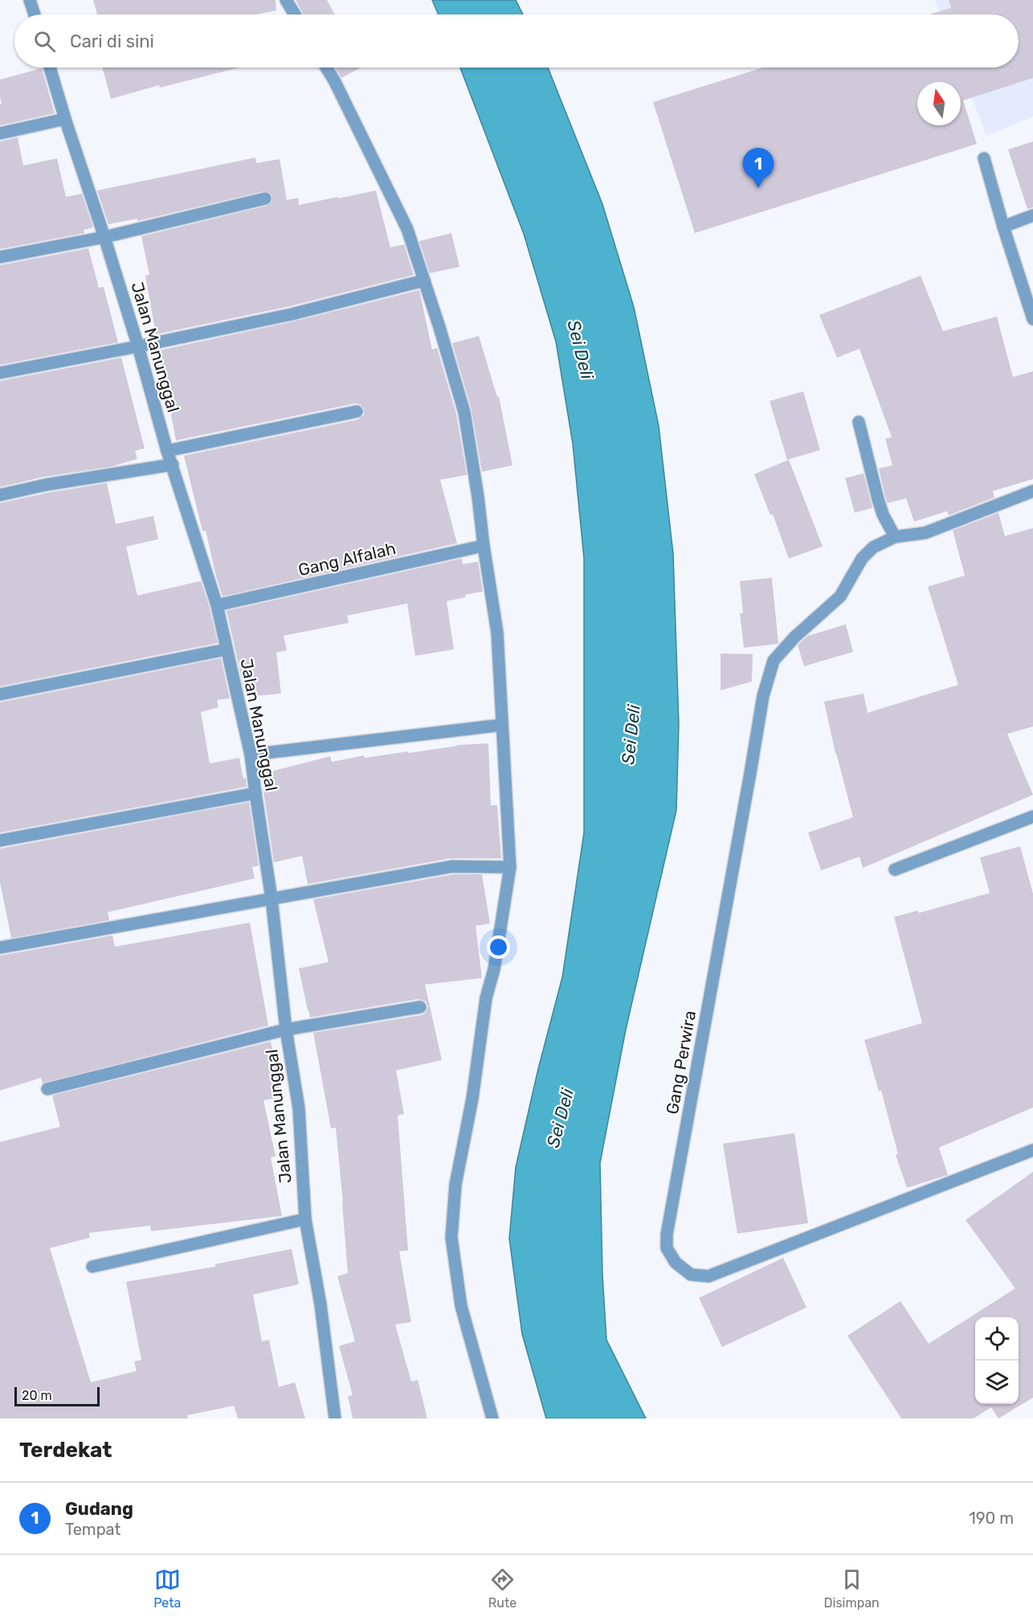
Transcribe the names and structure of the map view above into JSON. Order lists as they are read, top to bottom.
{
  "streets": {
    "street": ["Jalan Manunggal", "Gang Alfalah", "Gang Perwira"]
  },
  "crossings": [
    ["Jalan Manunggal", "Gang Alfalah"]
  ],
  "water": ["Sei Deli"],
  "scale_bar": "20 m",
  "north": "top",
  "page": {
    "search": "Cari di sini",
    "pins": "1",
    "scale": "20 m",
    "heading": "Terdekat",
    "list": [
      {
        "mark": "1",
        "name": "Gudang",
        "note": "Tempat",
        "value": "190 m"
      }
    ],
    "nav": ["Peta", "Rute", "Disimpan"]
  }
}
